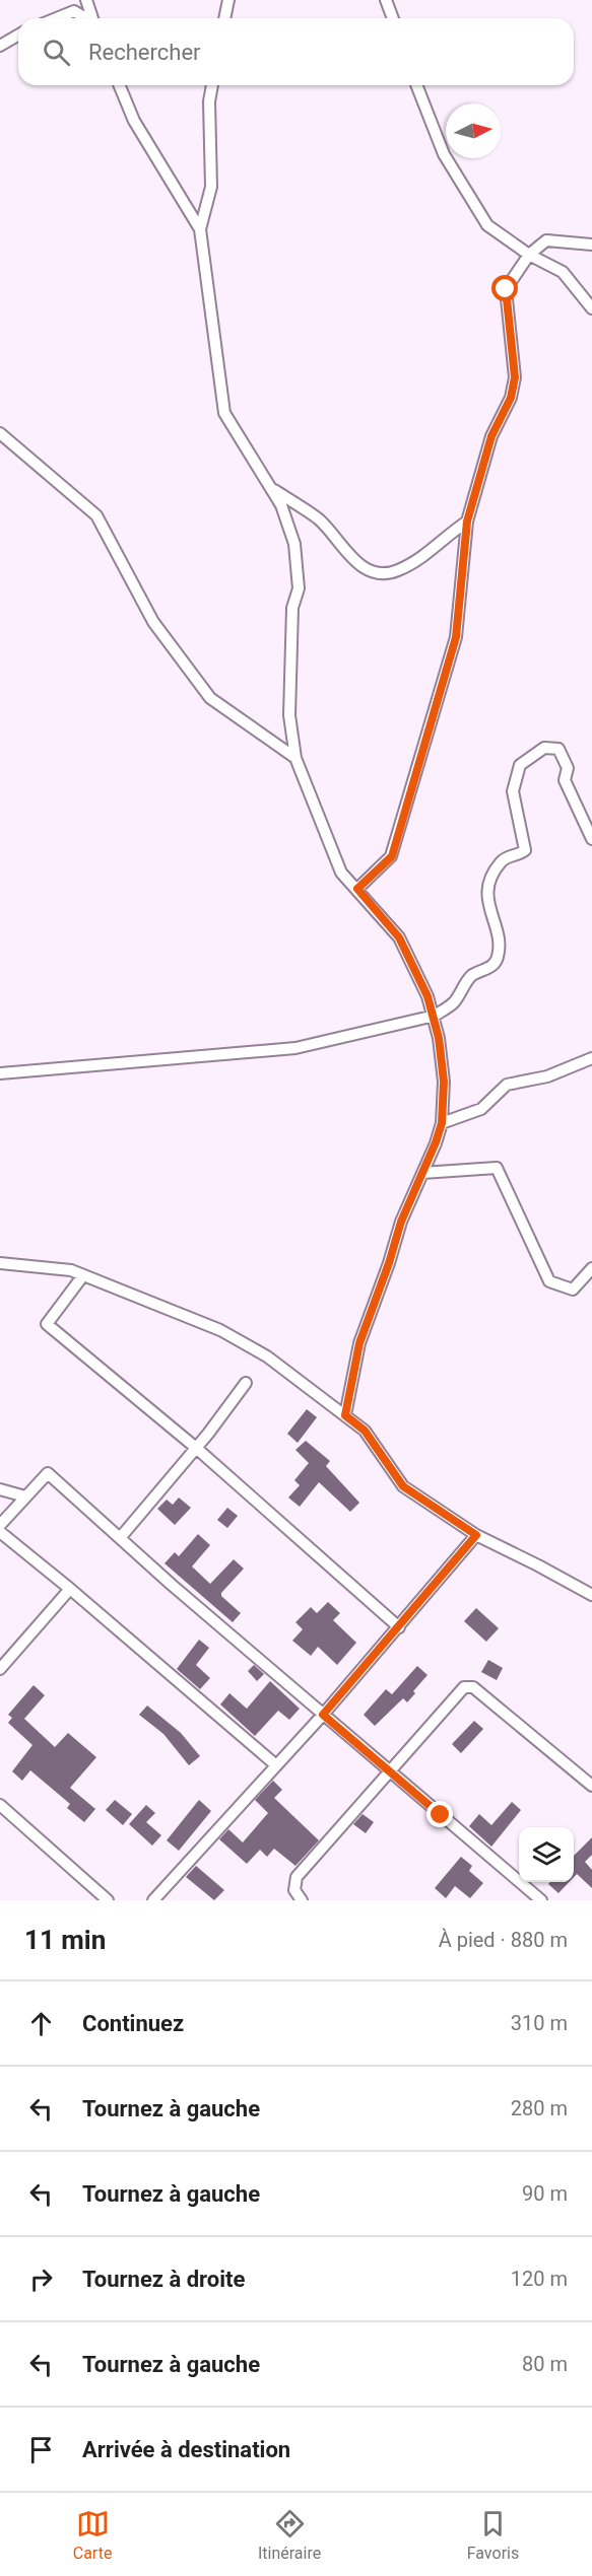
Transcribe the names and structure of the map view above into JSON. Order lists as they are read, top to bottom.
{
  "north": "right",
  "page": {
    "search": "Rechercher",
    "heading": ["11 min", "À pied · 880 m"],
    "list": [
      ["Continuez", "310 m"],
      ["Tournez à gauche", "280 m"],
      ["Tournez à gauche", "90 m"],
      ["Tournez à droite", "120 m"],
      ["Tournez à gauche", "80 m"],
      "Arrivée à destination"
    ],
    "nav": ["Carte", "Itinéraire", "Favoris"]
  }
}
